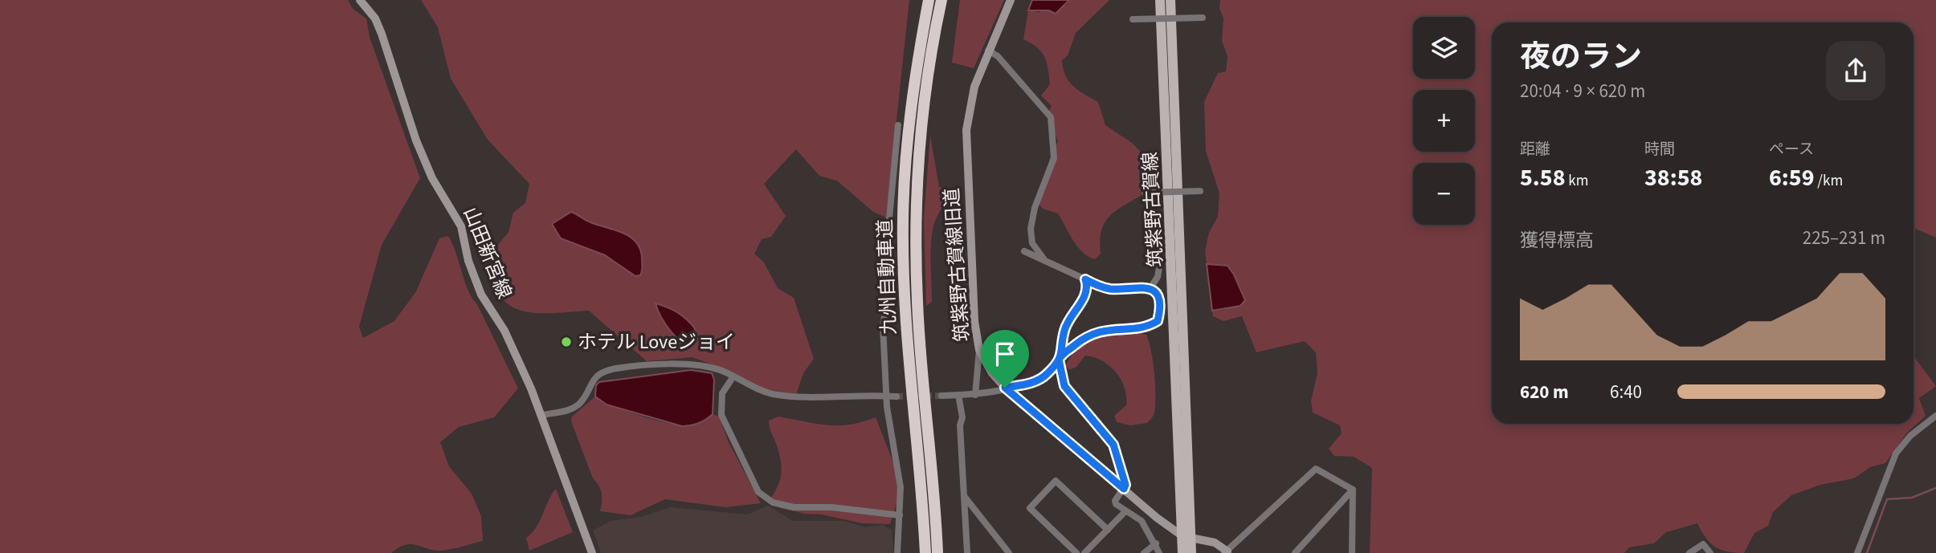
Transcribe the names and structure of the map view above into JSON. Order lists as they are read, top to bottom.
{
  "streets": {
    "highway": ["九州自動車道"],
    "main road": ["筑紫野古賀線"],
    "street": ["山田新宮線", "筑紫野古賀線旧道"]
  },
  "crossings": [
    ["筑紫野古賀線", "筑紫野古賀線旧道"]
  ],
  "places": ["ホテル Loveジョイ"],
  "page": {
    "map_buttons": ["+", "−"],
    "heading": ["夜のラン", "20:04 · 9 × 620 m"],
    "stats": [
      ["距離", "5.58 km"],
      ["時間", "38:58"],
      ["ペース", "6:59 /km"]
    ],
    "chart": ["獲得標高", "225–231 m"],
    "list": [
      {
        "name": "620 m",
        "note": "6:40"
      }
    ]
  }
}
